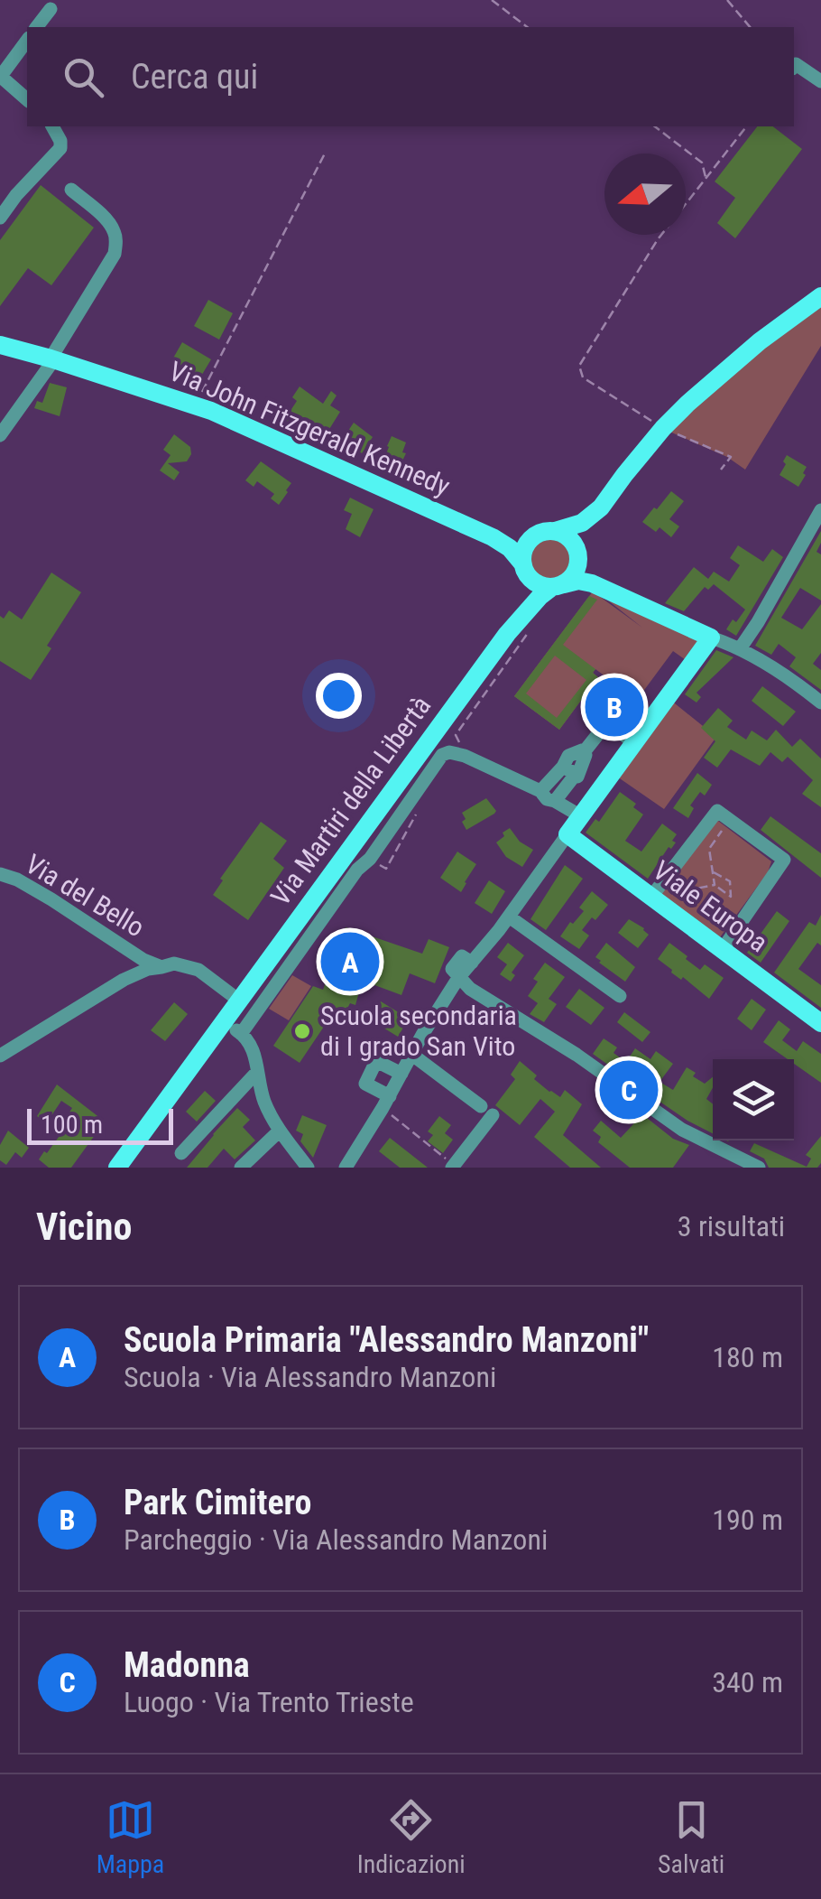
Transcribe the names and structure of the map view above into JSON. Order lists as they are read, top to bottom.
{
  "streets": {
    "main road": ["Via John Fitzgerald Kennedy", "Via Martiri della Libertà", "Viale Europa"],
    "street": ["Via del Bello"]
  },
  "crossings": [
    ["Via John Fitzgerald Kennedy", "Via Martiri della Libertà"],
    ["Via Martiri della Libertà", "Via del Bello"]
  ],
  "places": ["Scuola secondaria di I grado San Vito"],
  "scale_bar": "100 m",
  "north": "left",
  "page": {
    "search": "Cerca qui",
    "pins": ["B", "A", "C"],
    "scale": "100 m",
    "heading": ["Vicino", "3 risultati"],
    "list": [
      {
        "mark": "A",
        "name": "Scuola Primaria \"Alessandro Manzoni\"",
        "note": "Scuola · Via Alessandro Manzoni",
        "value": "180 m"
      },
      {
        "mark": "B",
        "name": "Park Cimitero",
        "note": "Parcheggio · Via Alessandro Manzoni",
        "value": "190 m"
      },
      {
        "mark": "C",
        "name": "Madonna",
        "note": "Luogo · Via Trento Trieste",
        "value": "340 m"
      }
    ],
    "nav": ["Mappa", "Indicazioni", "Salvati"]
  }
}
